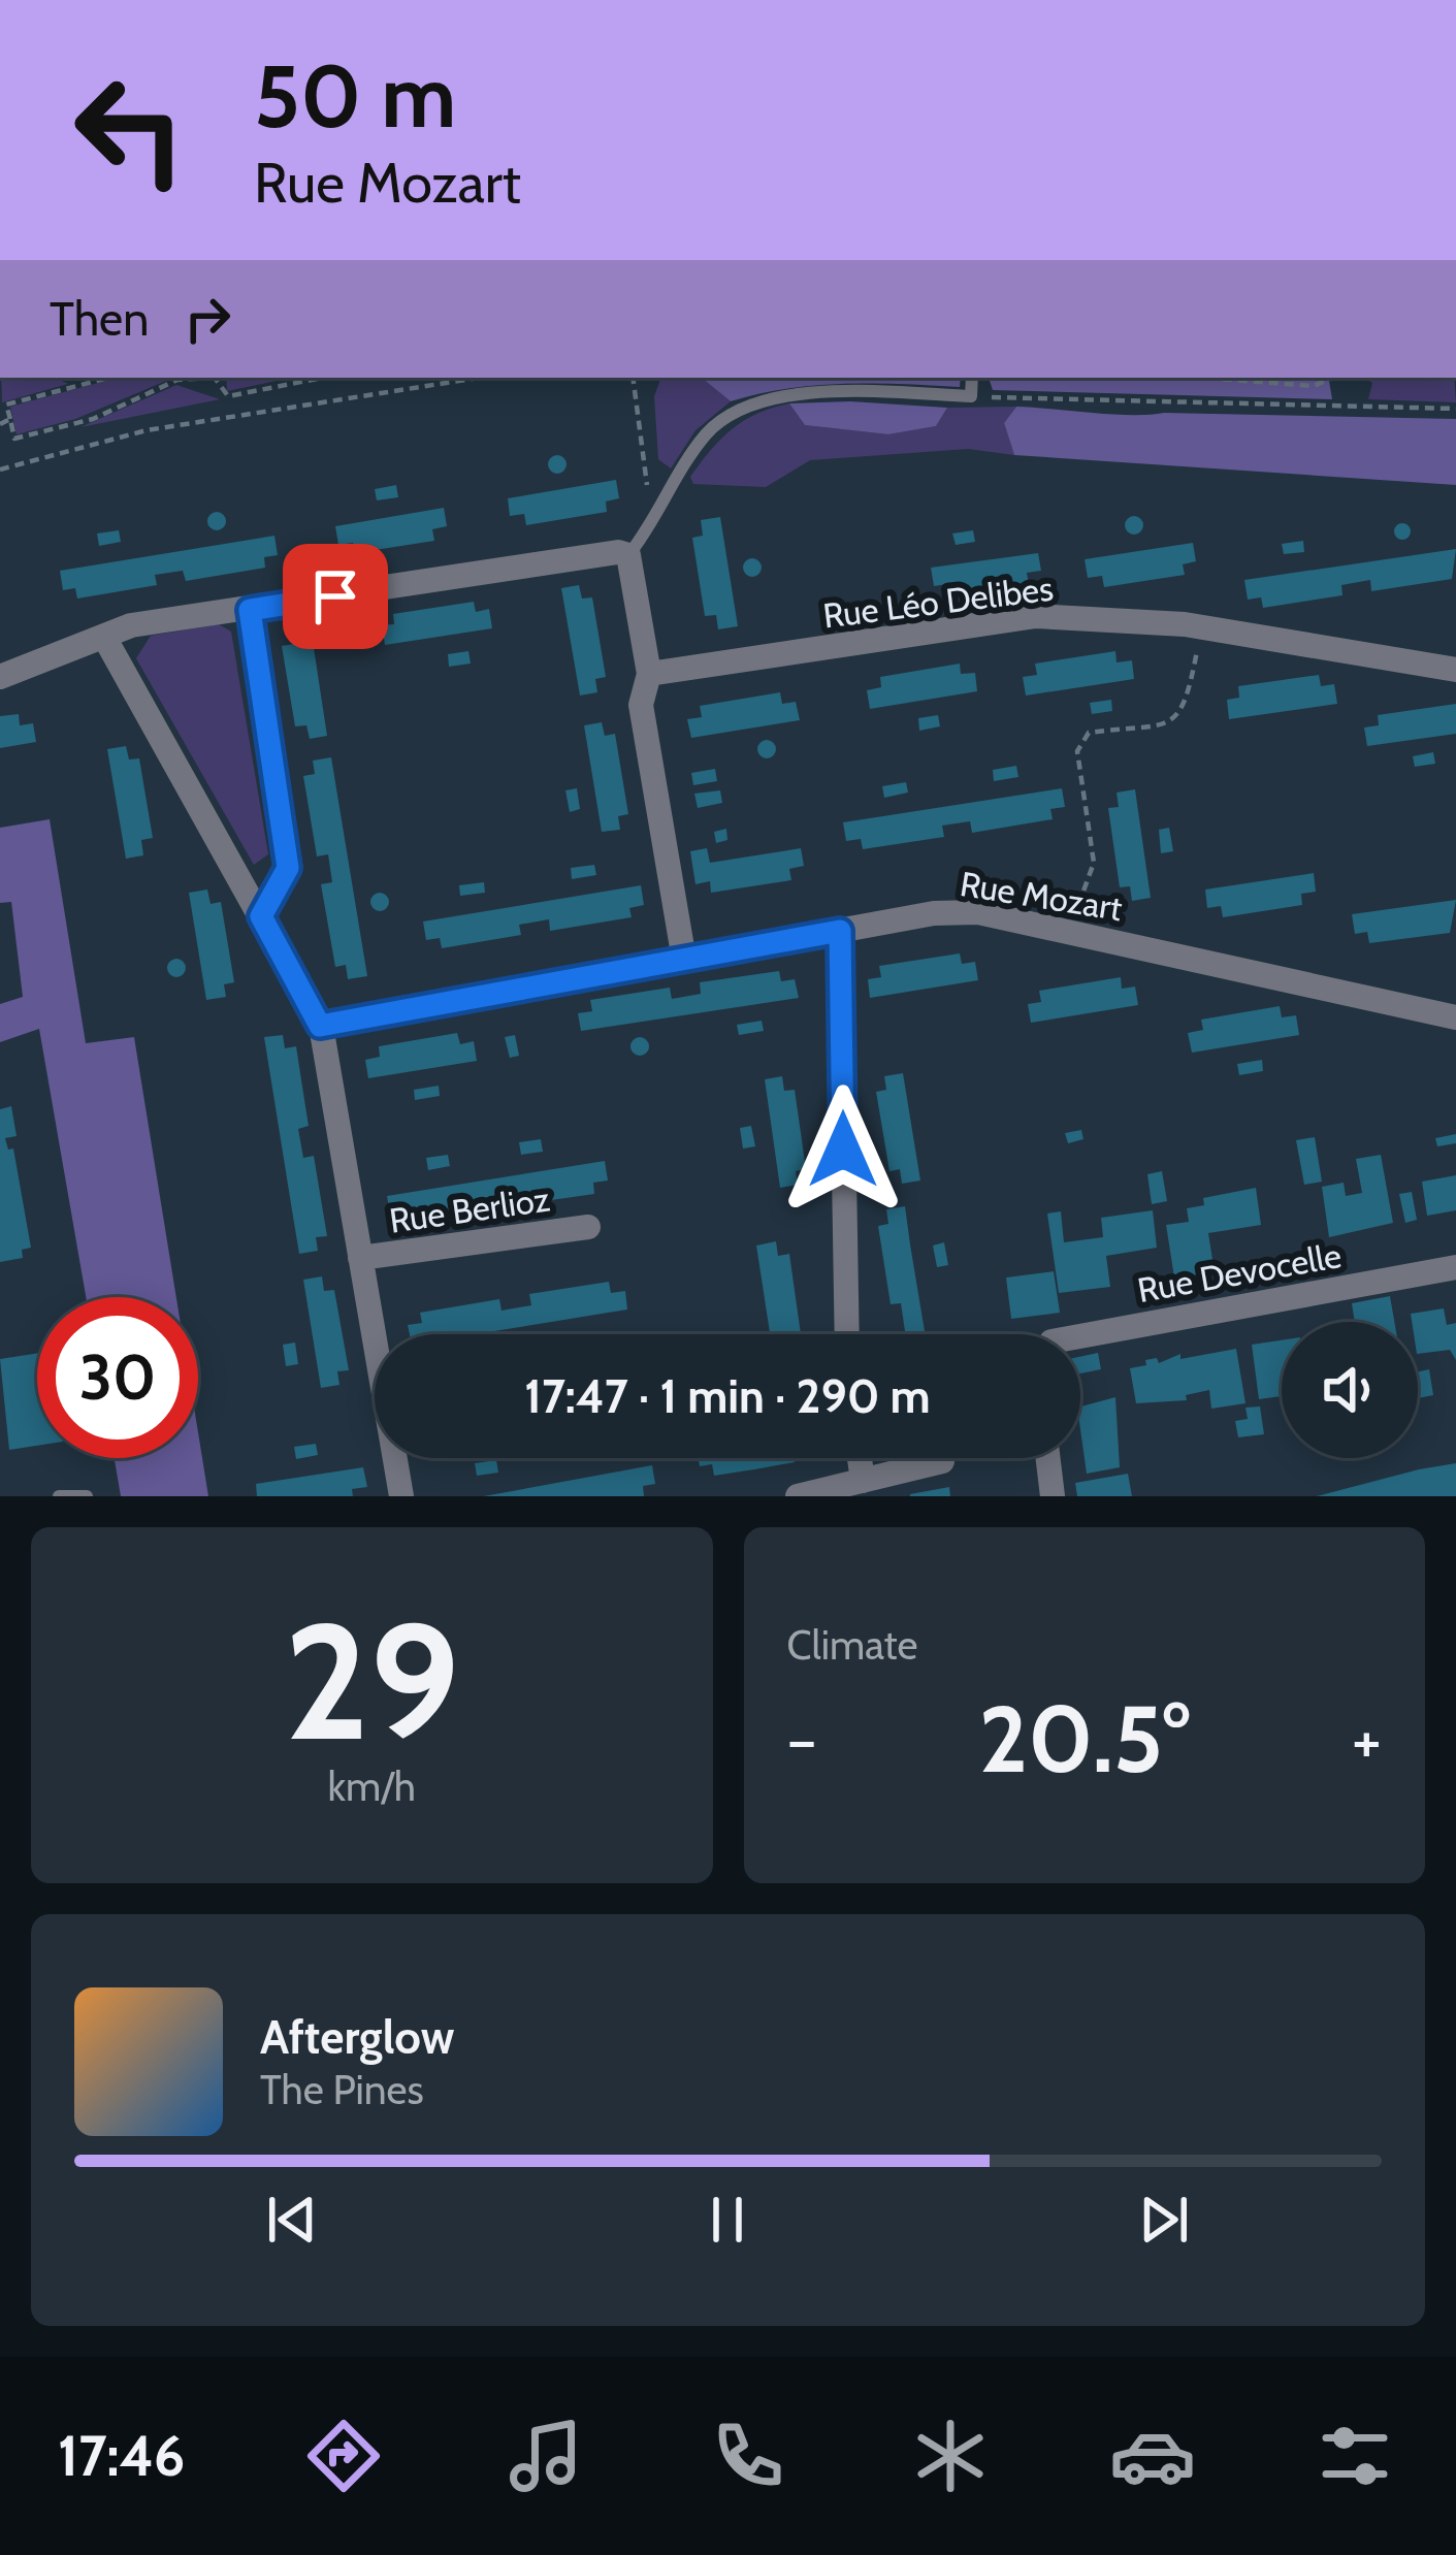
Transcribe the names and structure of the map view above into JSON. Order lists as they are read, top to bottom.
{
  "streets": {
    "street": [
      "Rue Léo Delibes",
      "Rue Mozart",
      "Rue Berlioz",
      "Rue Devocelle"
    ]
  },
  "page": {
    "turn": ["50 m", "Rue Mozart"],
    "then": "Then",
    "limit": "30",
    "trip": "17:47 · 1 min · 290 m",
    "tile": [
      ["29", "km/h"],
      "Climate"
    ],
    "heat": ["−", "20.5°", "+"],
    "song": ["Afterglow", "The Pines"],
    "tabs": "17:46"
  }
}
